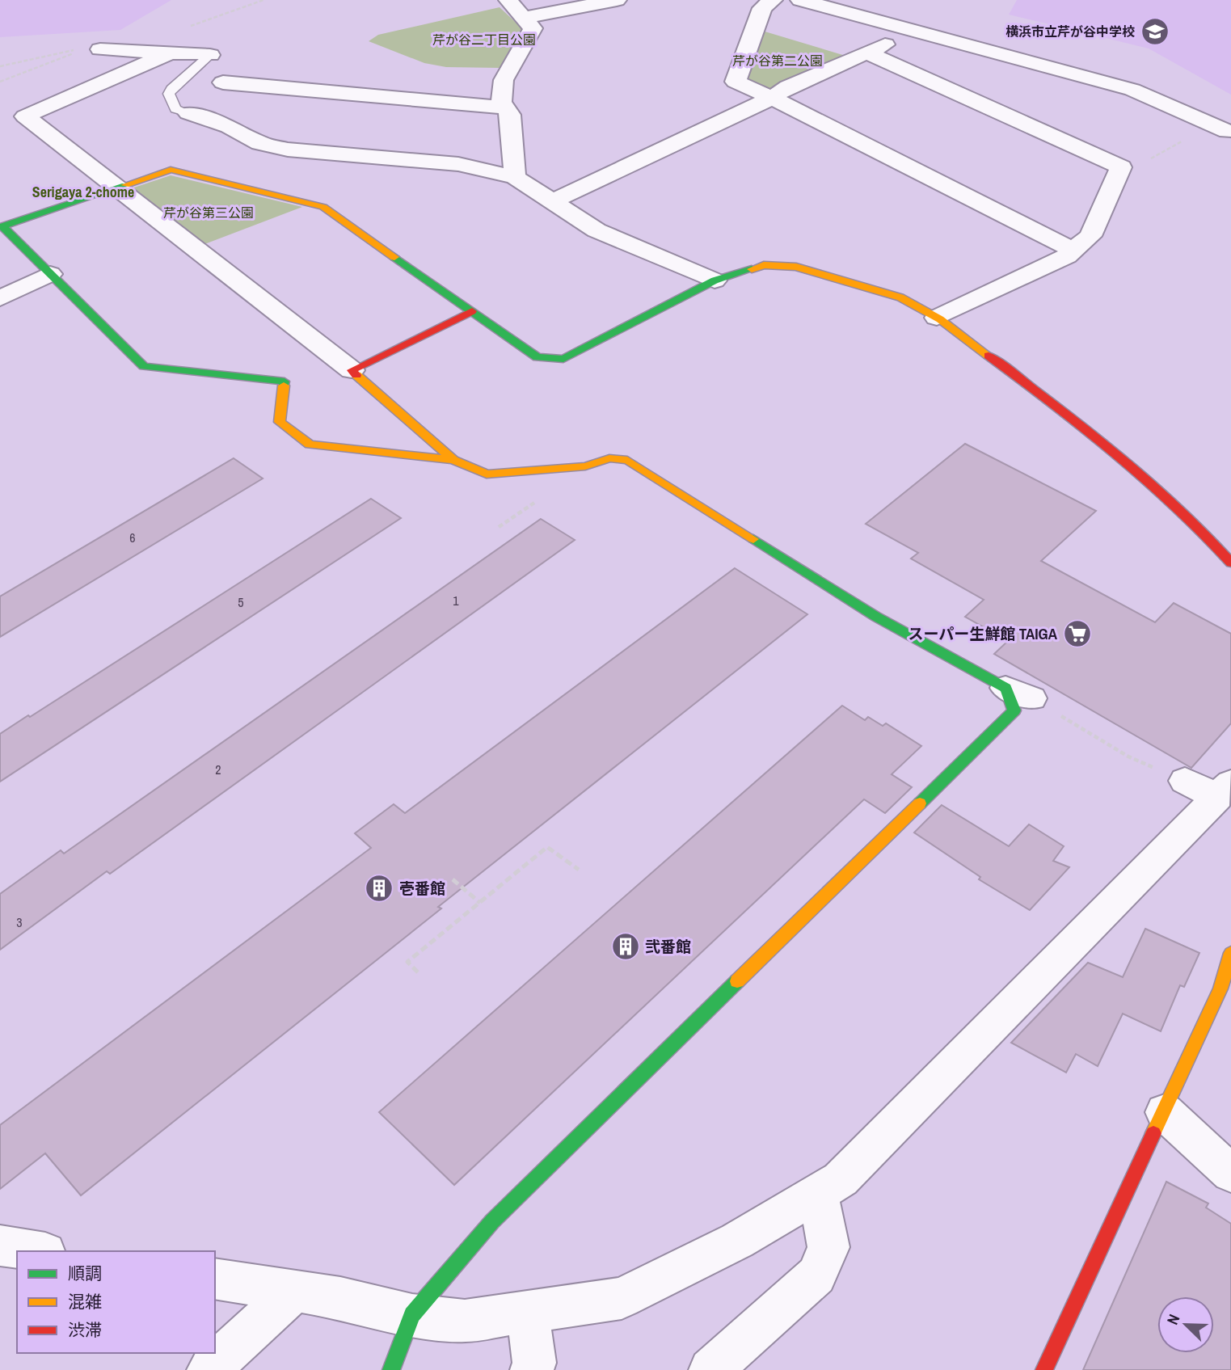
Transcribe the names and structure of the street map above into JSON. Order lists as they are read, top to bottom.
{
  "districts": ["Serigaya 2-chome"],
  "parks": ["芹が谷二丁目公園", "芹が谷第二公園", "芹が谷第三公園"],
  "places": {
    "school or university": ["横浜市立芹が谷中学校"],
    "supermarket": ["スーパー生鮮館 TAIGA"],
    "building": ["壱番館", "弐番館"]
  },
  "house_numbers": [
    "6",
    "1",
    "5",
    "2",
    "3"
  ],
  "legend": ["順調", "混雑", "渋滞"],
  "north": "top left"
}
